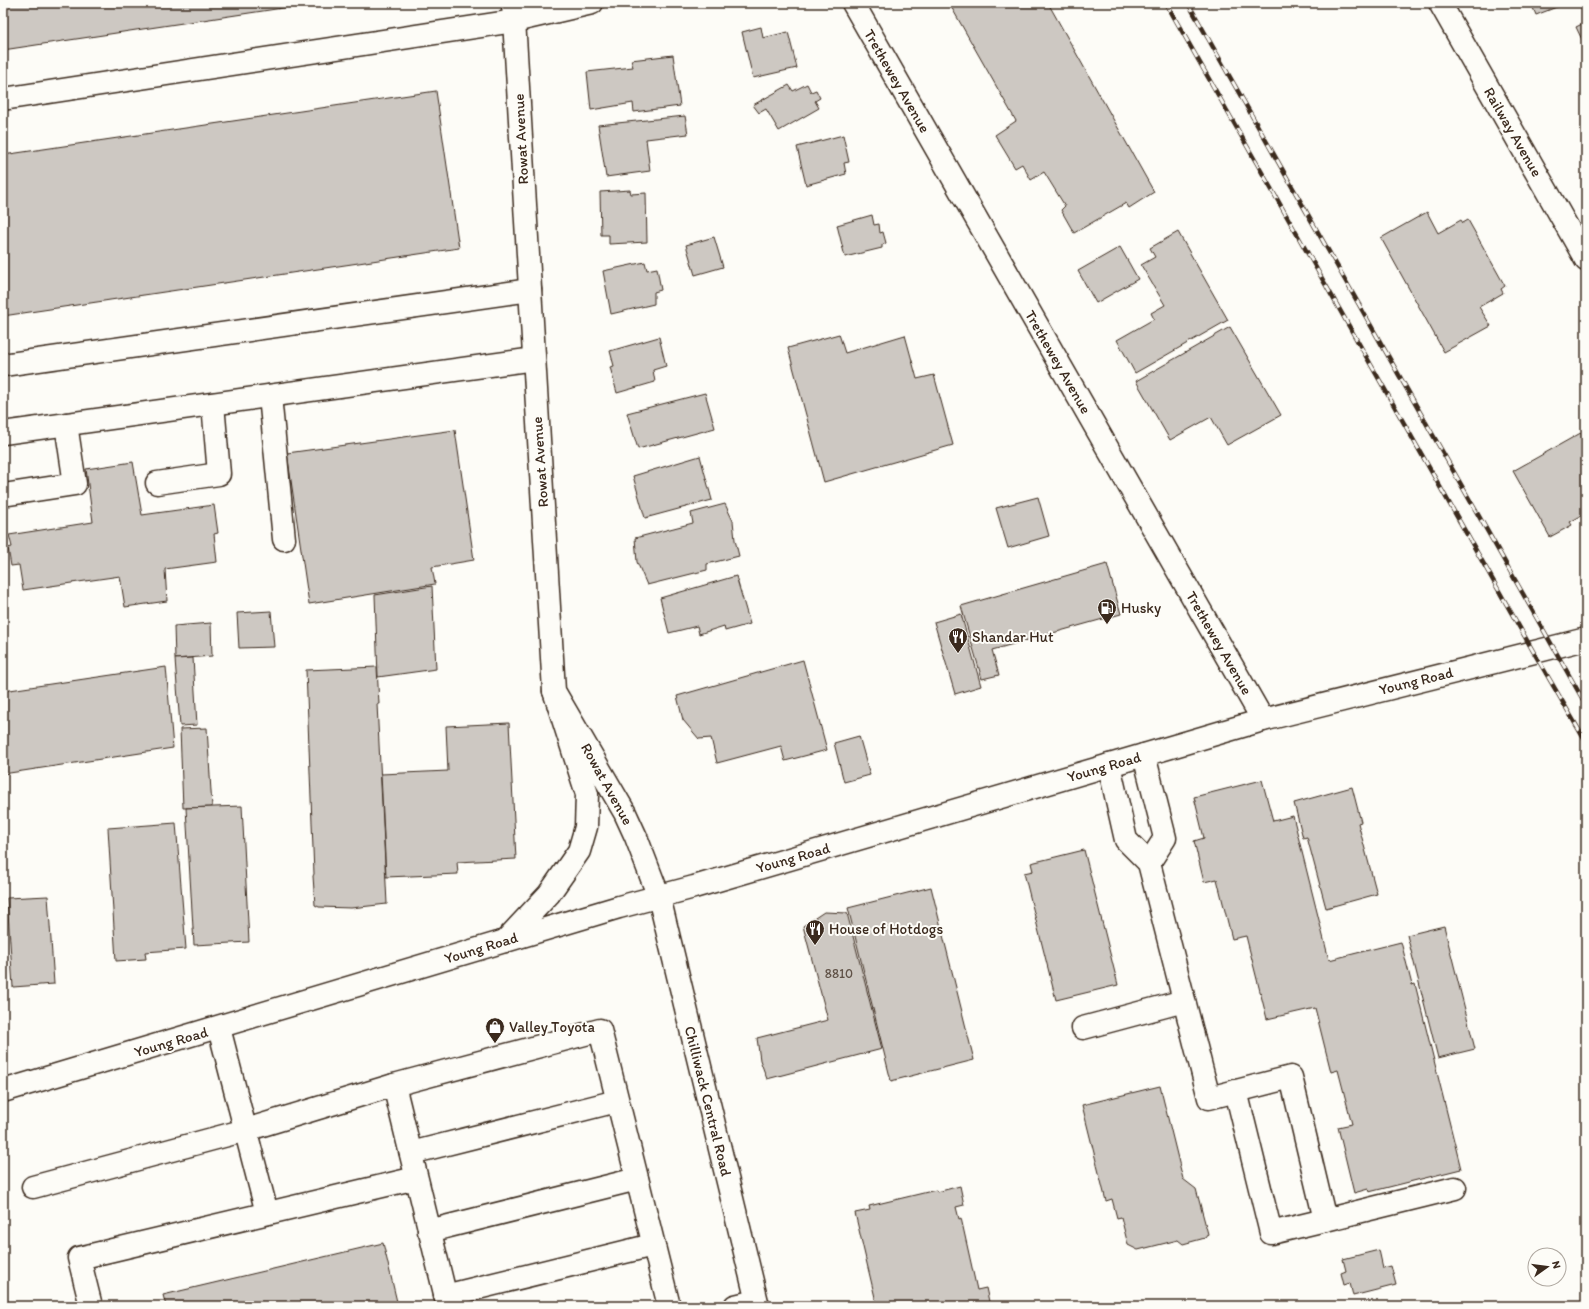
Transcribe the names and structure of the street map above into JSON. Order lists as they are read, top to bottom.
{
  "streets": {
    "street": [
      "Trethewey Avenue",
      "Railway Avenue",
      "Rowat Avenue",
      "Young Road",
      "Chilliwack Central Road"
    ]
  },
  "crossings": [
    ["Trethewey Avenue", "Young Road"],
    ["Rowat Avenue", "Young Road"],
    ["Rowat Avenue", "Chilliwack Central Road"],
    ["Young Road", "Chilliwack Central Road"]
  ],
  "places": {
    "fuel station": ["Husky"],
    "restaurant": ["Shandar Hut", "House of Hotdogs"],
    "shop": ["Valley Toyota"]
  },
  "house_numbers": ["8810"],
  "north": "right"
}
